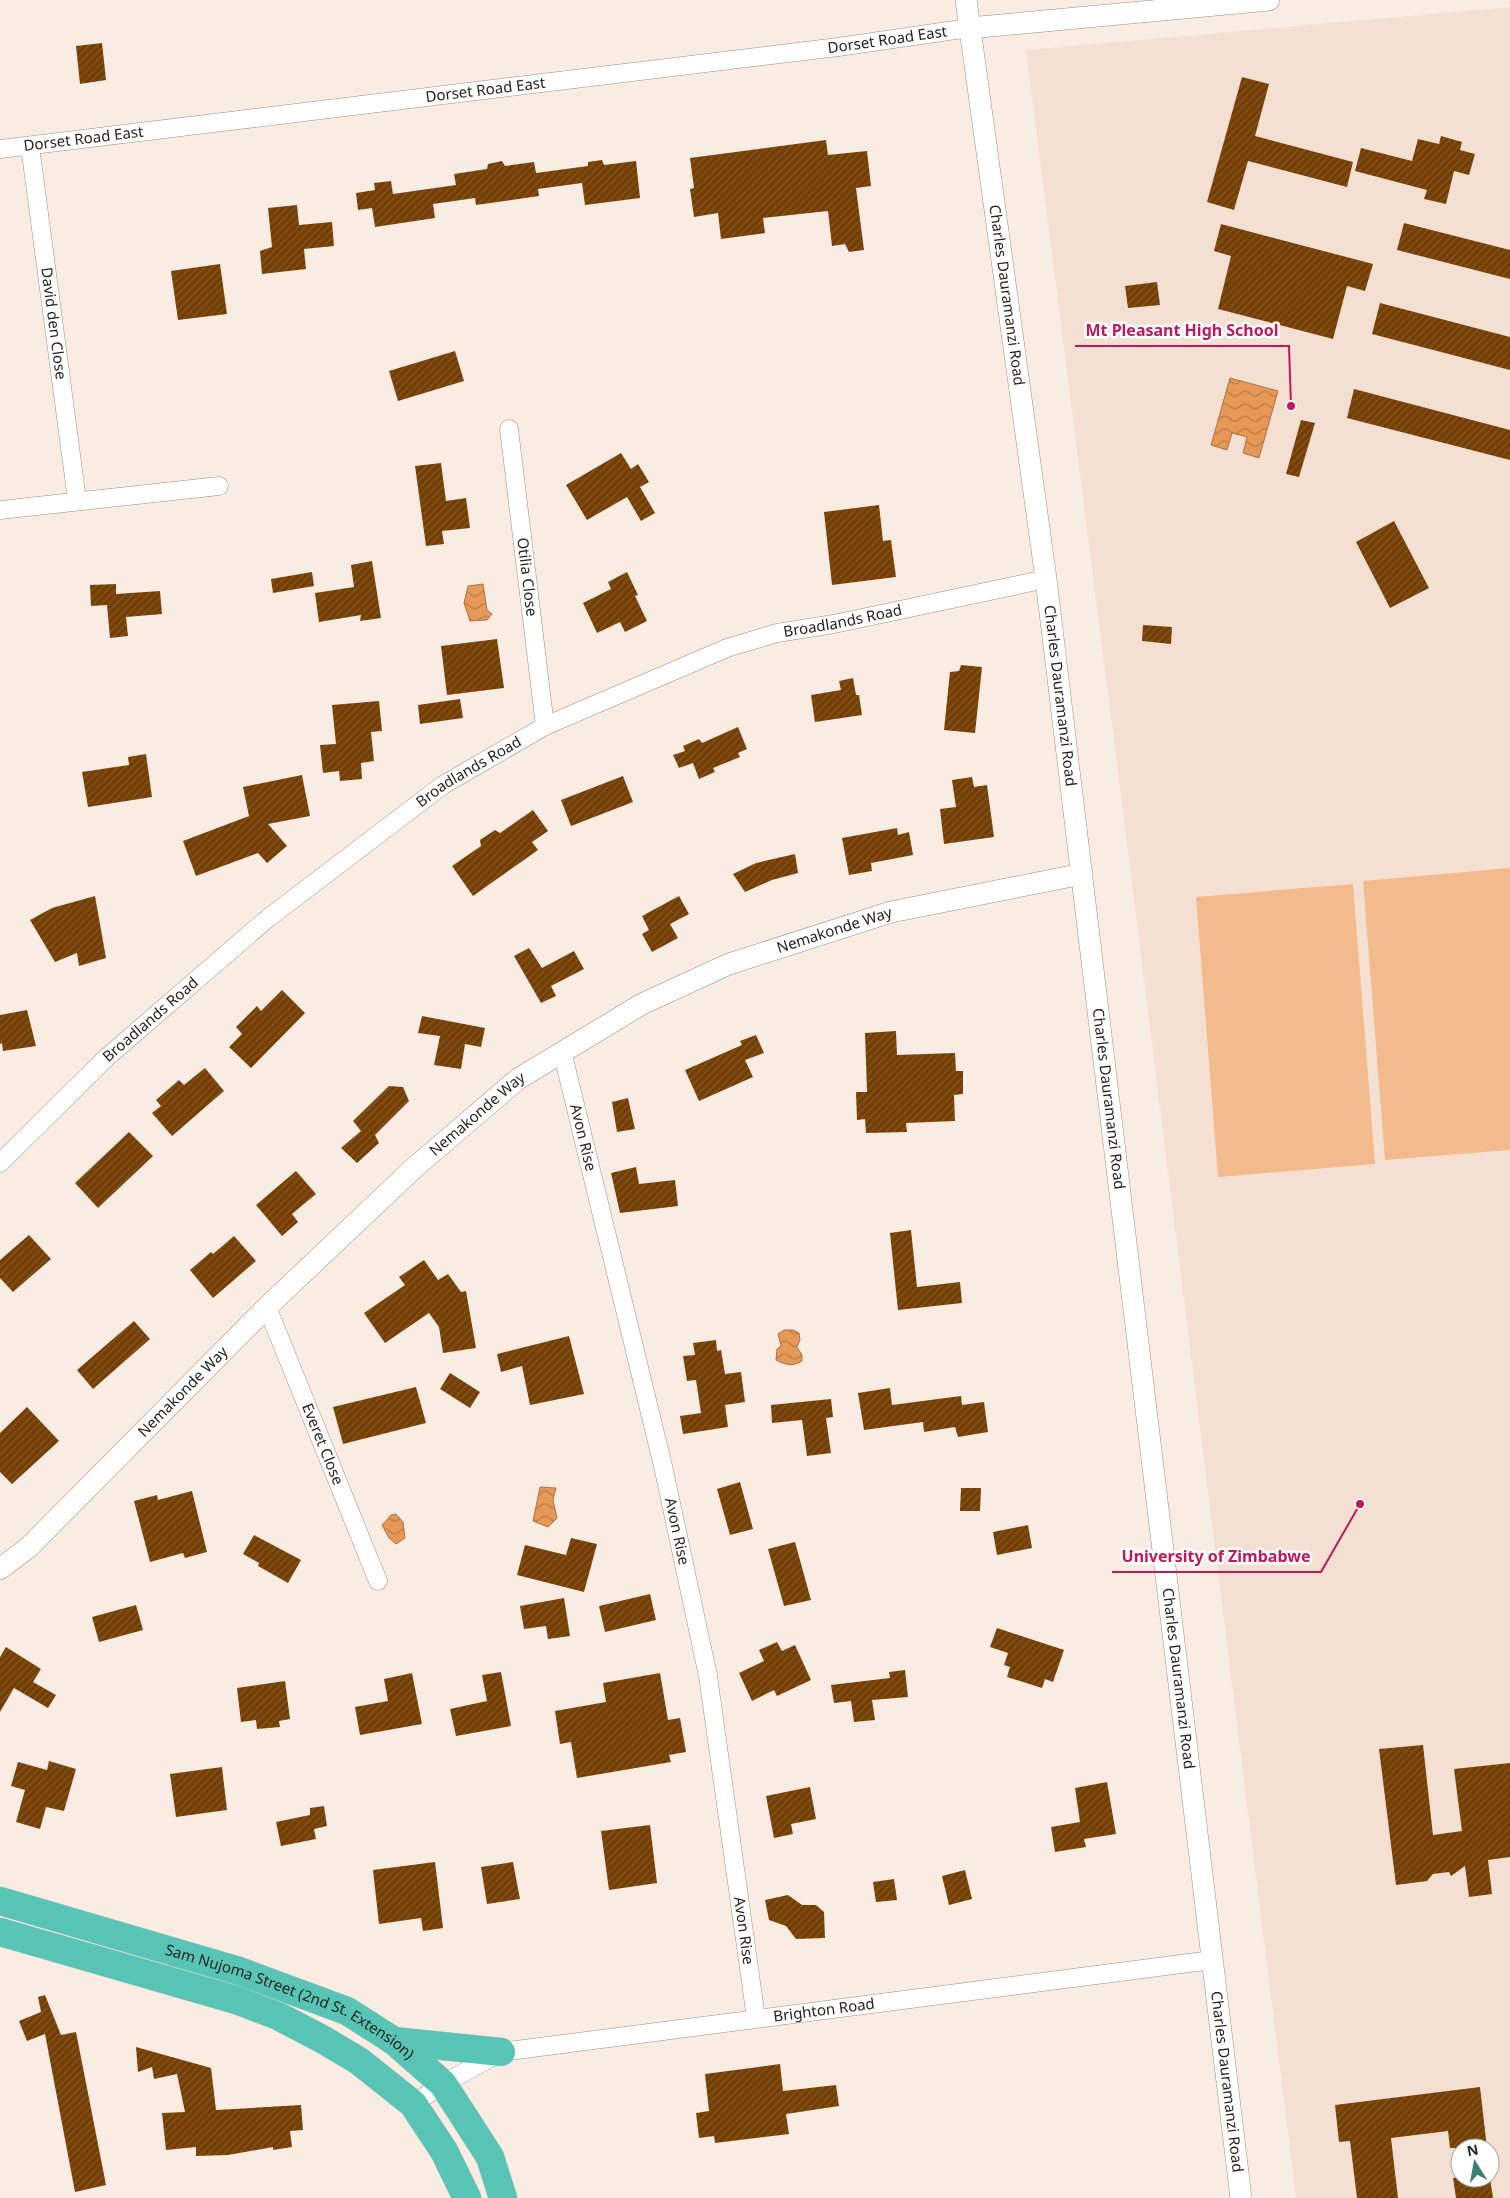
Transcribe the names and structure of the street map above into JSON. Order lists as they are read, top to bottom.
{
  "streets": {
    "highway": ["Sam Nujoma Street (2nd St. Extension)"],
    "street": [
      "Dorset Road East",
      "Charles Dauramanzi Road",
      "David den Close",
      "Otilia Close",
      "Broadlands Road",
      "Nemakonde Way",
      "Avon Rise",
      "Everet Close",
      "Brighton Road"
    ]
  },
  "crossings": [
    ["Dorset Road East", "Charles Dauramanzi Road"],
    ["Dorset Road East", "David den Close"],
    ["Charles Dauramanzi Road", "Broadlands Road"],
    ["Charles Dauramanzi Road", "Nemakonde Way"],
    ["Charles Dauramanzi Road", "Brighton Road"],
    ["Otilia Close", "Broadlands Road"],
    ["Nemakonde Way", "Avon Rise"],
    ["Nemakonde Way", "Everet Close"],
    ["Avon Rise", "Brighton Road"],
    ["Sam Nujoma Street (2nd St. Extension)", "Brighton Road"]
  ],
  "places": ["Mt Pleasant High School", "University of Zimbabwe"],
  "north": "top"
}
